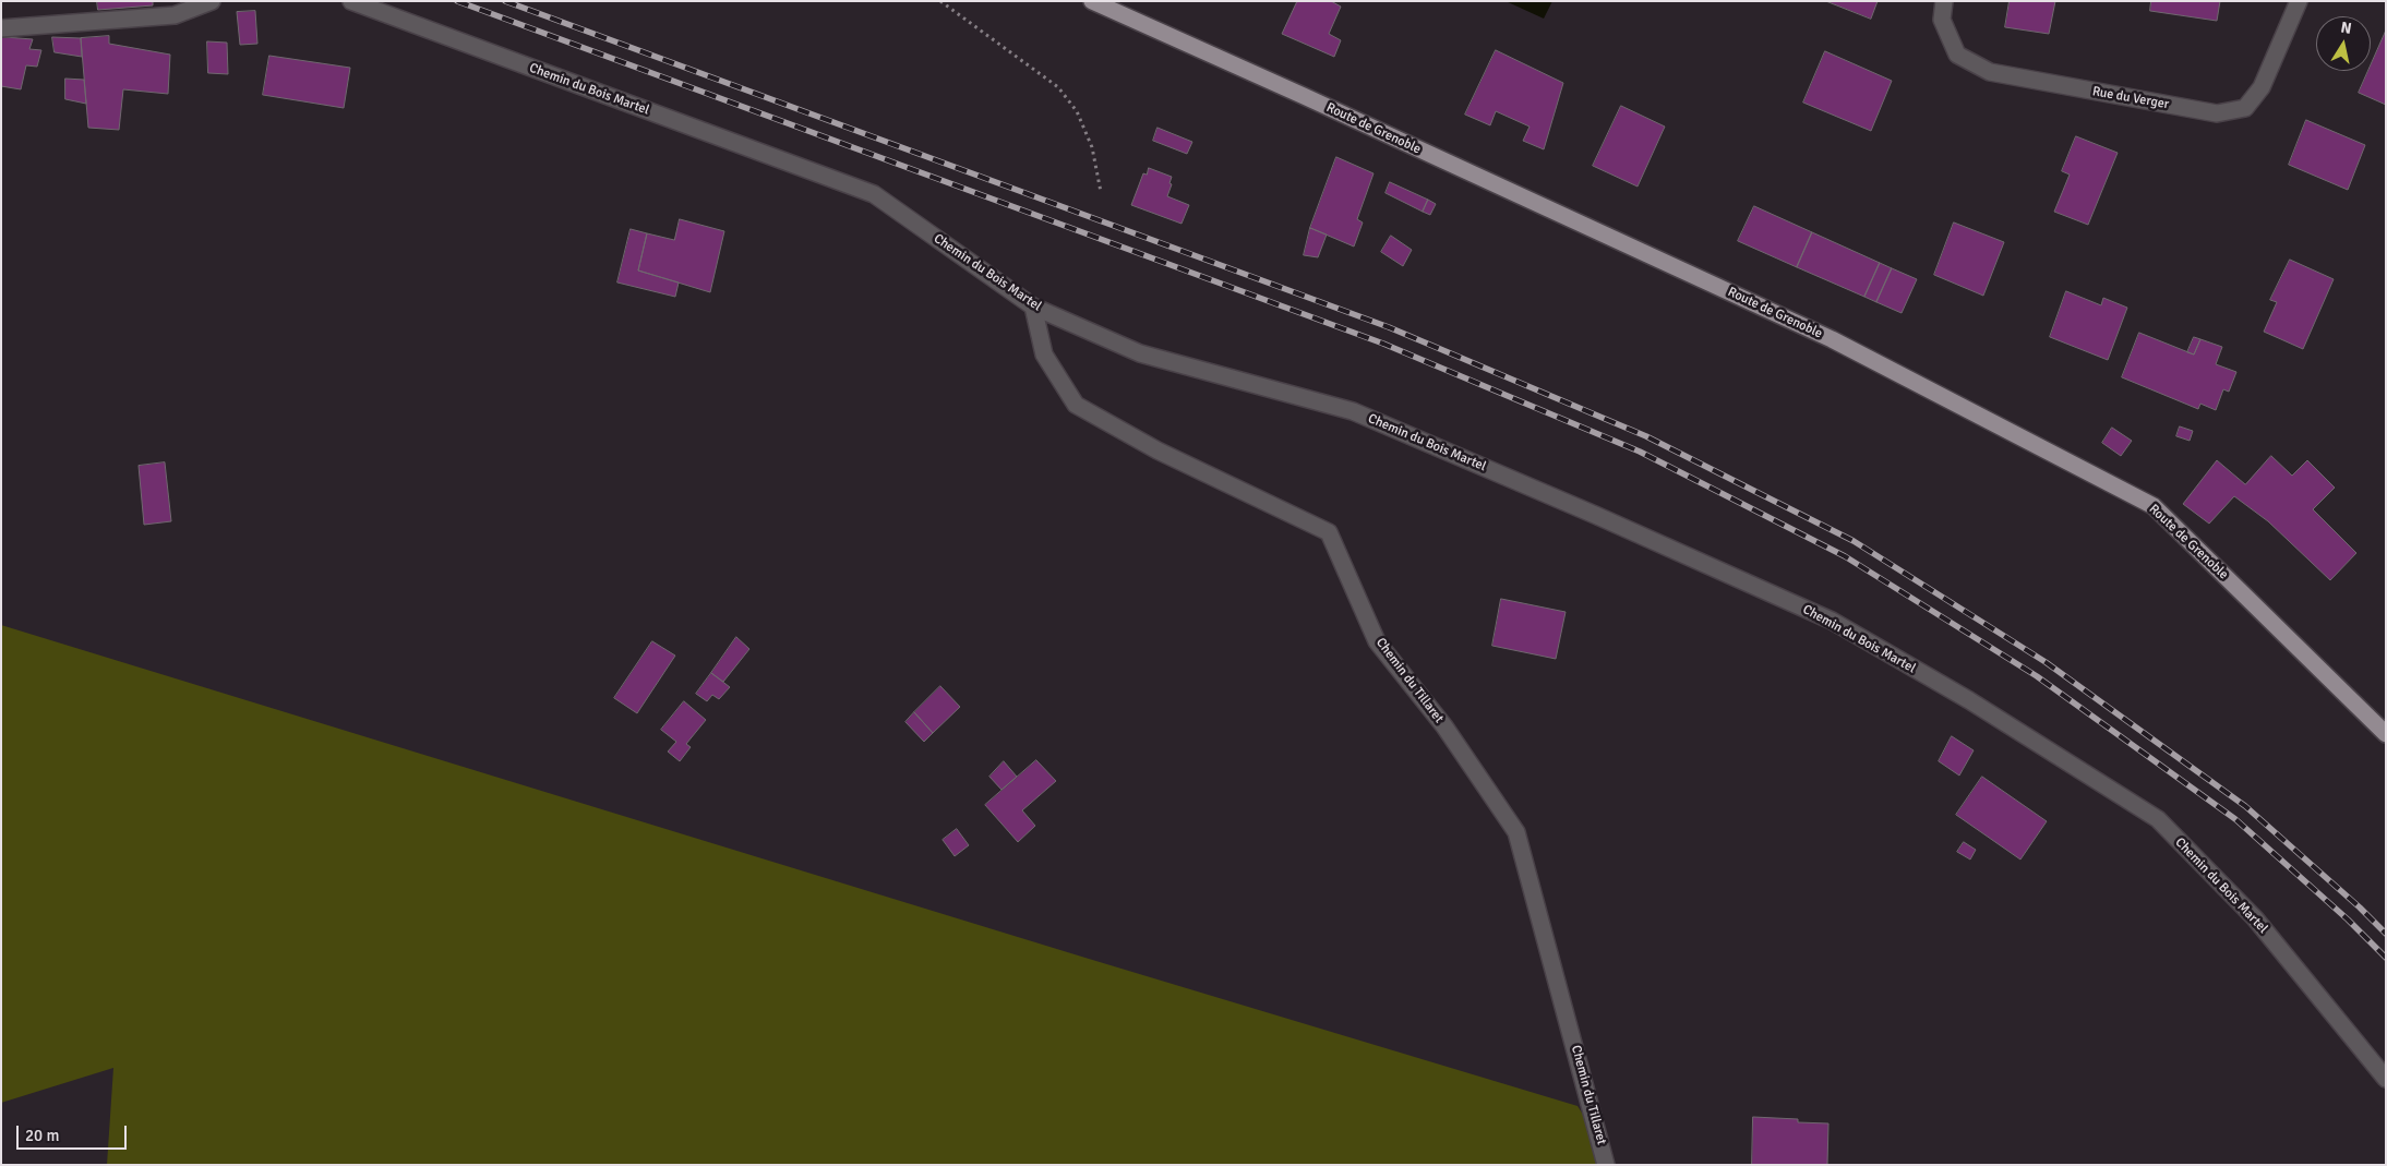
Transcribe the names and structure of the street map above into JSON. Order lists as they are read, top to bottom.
{
  "streets": {
    "main road": ["Route de Grenoble"],
    "street": ["Chemin du Bois Martel", "Rue du Verger", "Chemin du Tillaret"]
  },
  "crossings": [
    ["Chemin du Bois Martel", "Chemin du Tillaret"]
  ],
  "scale_bar": "20 m",
  "north": "top"
}
